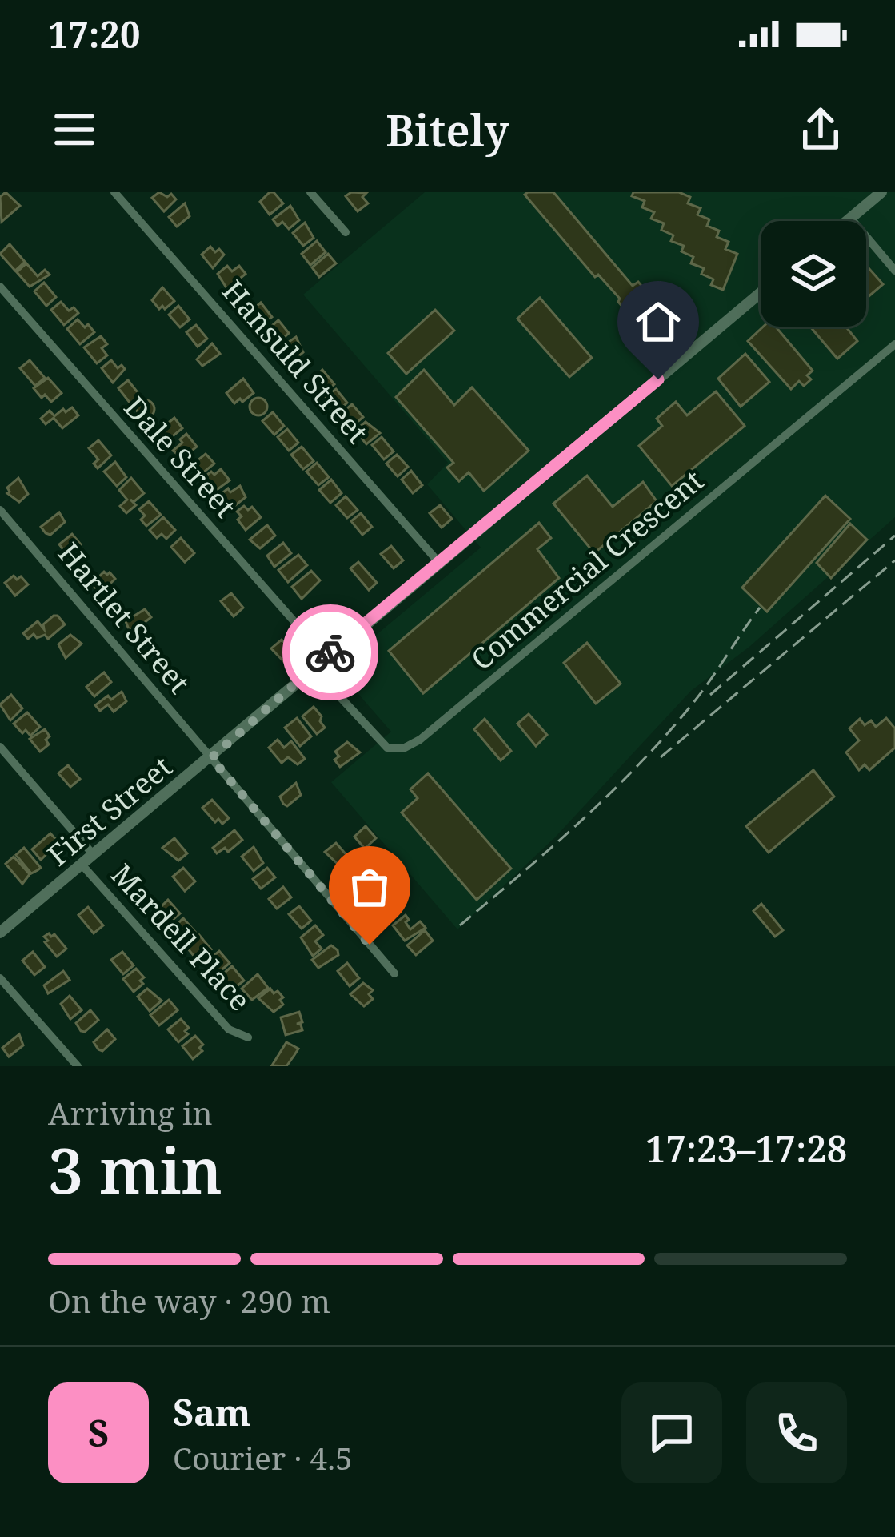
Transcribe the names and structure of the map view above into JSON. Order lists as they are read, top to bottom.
{
  "streets": {
    "street": [
      "Hansuld Street",
      "Dale Street",
      "Commercial Crescent",
      "Hartlet Street",
      "First Street",
      "Mardell Place"
    ]
  },
  "crossings": [
    ["Hansuld Street", "First Street"],
    ["Dale Street", "First Street"],
    ["Commercial Crescent", "First Street"],
    ["Hartlet Street", "First Street"],
    ["First Street", "Mardell Place"]
  ],
  "page": {
    "status": "17:20",
    "header": "Bitely",
    "heading": ["3 min", "Arriving in", "17:23–17:28"],
    "panel": ["Sam", "Courier · 4.5"],
    "bar": "On the way · 290 m",
    "round": "S"
  }
}
